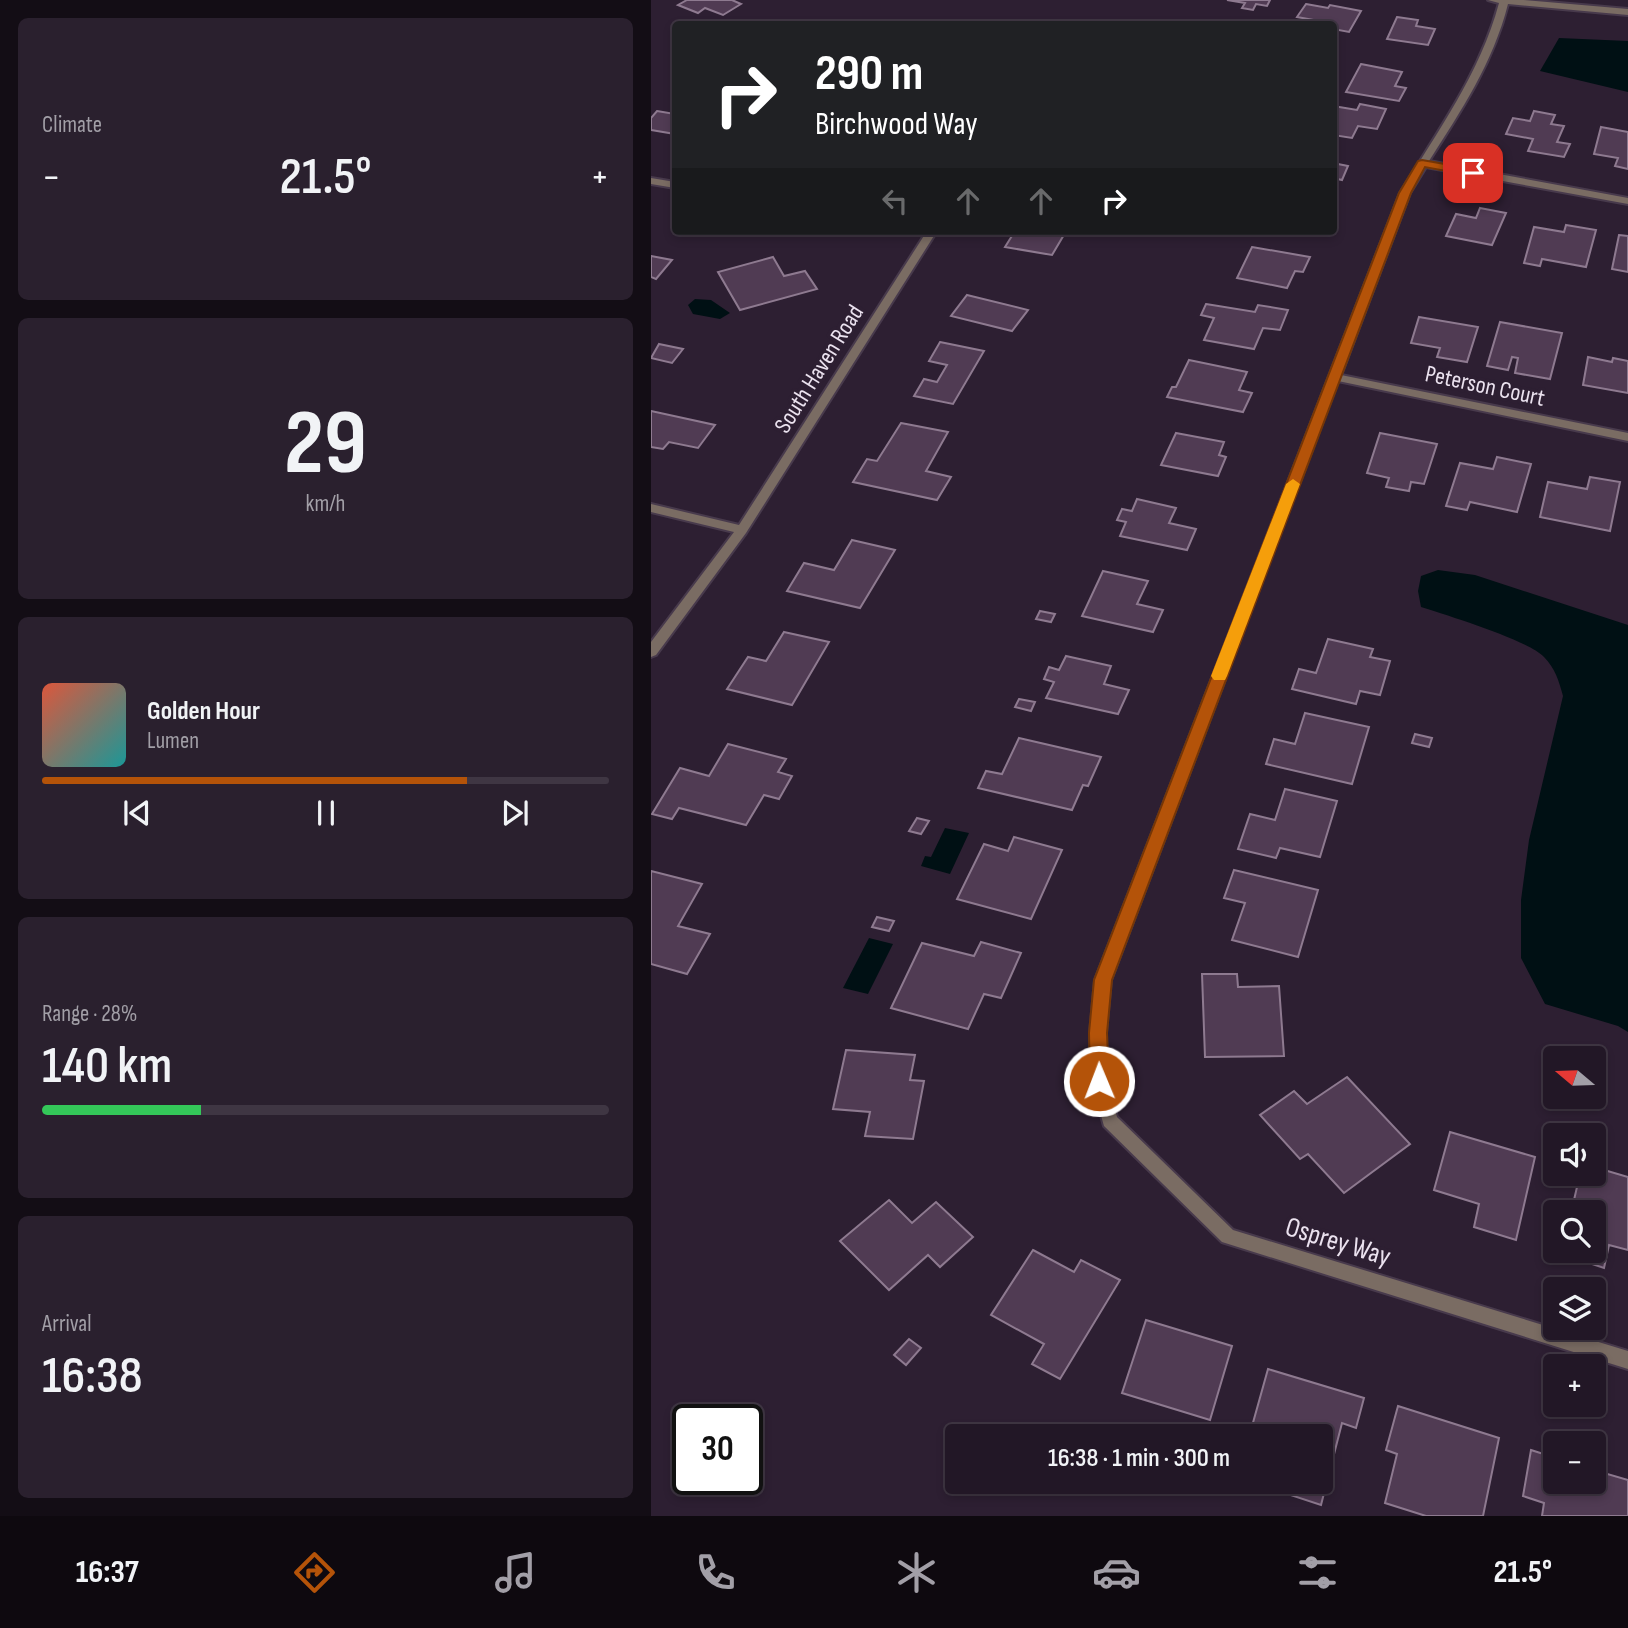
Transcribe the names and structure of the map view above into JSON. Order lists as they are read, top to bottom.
{
  "streets": {
    "street": ["South Haven Road", "Peterson Court", "Osprey Way"]
  },
  "crossings": [
    ["Peterson Court", "Osprey Way"]
  ],
  "north": "left",
  "page": {
    "tile": [
      "Climate",
      ["29", "km/h"],
      ["Range · 28%", "140 km"],
      ["Arrival", "16:38"]
    ],
    "turn": ["290 m", "Birchwood Way"],
    "heat": ["−", "21.5°", "+"],
    "song": ["Golden Hour", "Lumen"],
    "map_buttons": ["+", "−"],
    "limit": "30",
    "trip": "16:38 · 1 min · 300 m",
    "tabs": ["16:37", "21.5°"]
  }
}
